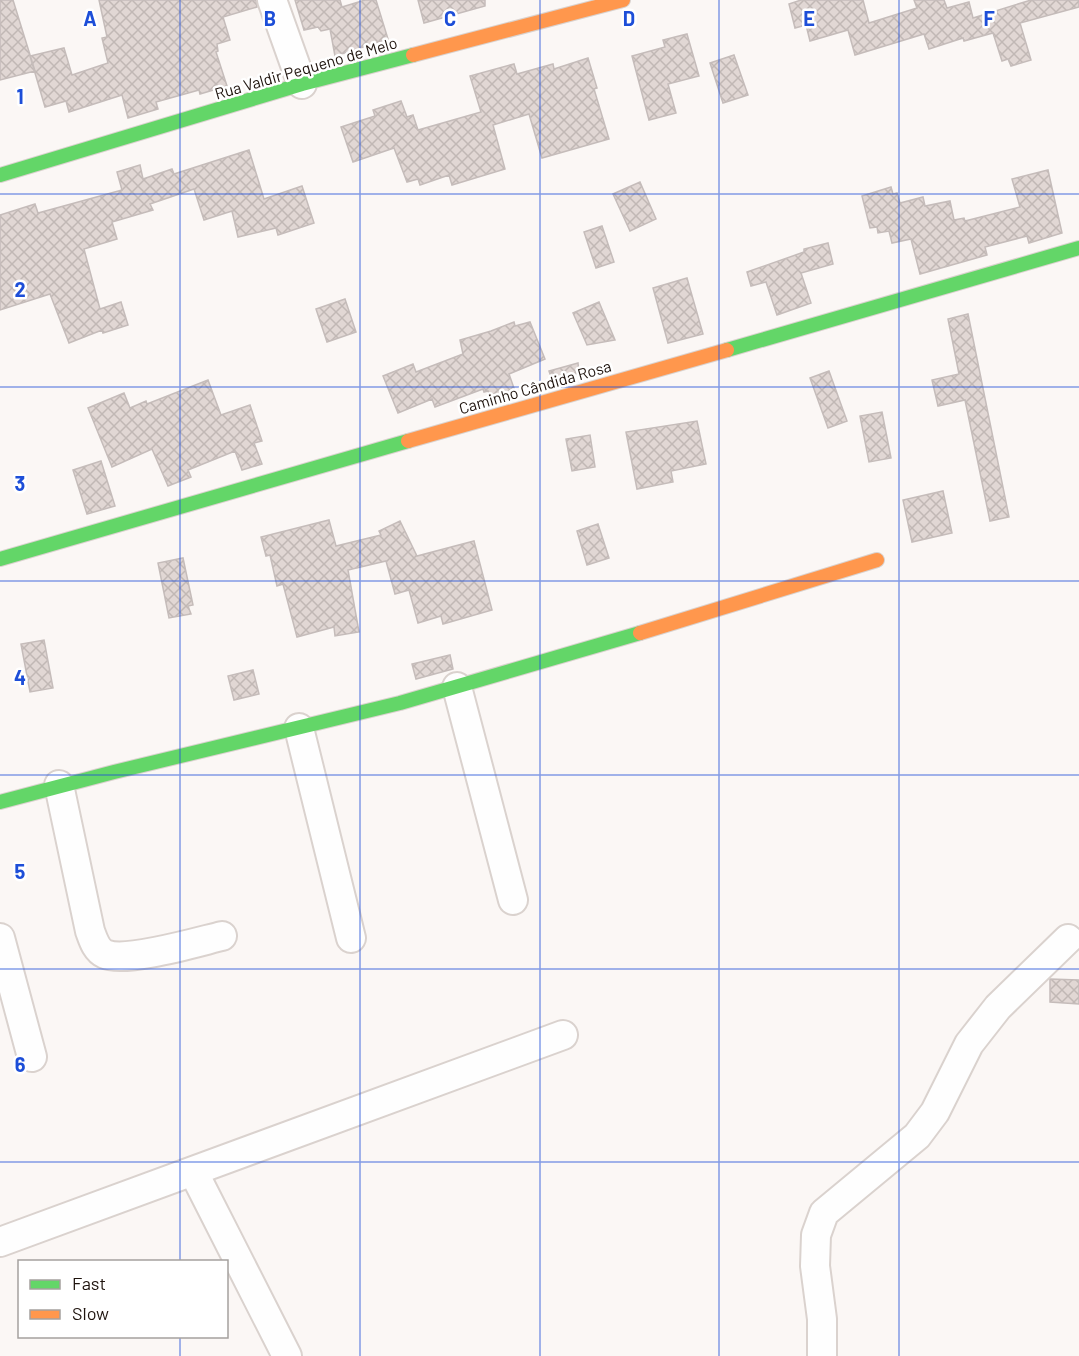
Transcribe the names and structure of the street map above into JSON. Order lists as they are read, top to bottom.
{
  "streets": {
    "street": ["Rua Valdir Pequeno de Melo", "Caminho Cândida Rosa"]
  },
  "legend": ["Fast", "Slow"],
  "grid": {
    "columns": [
      "A",
      "B",
      "C",
      "D",
      "E",
      "F"
    ],
    "rows": [
      "1",
      "2",
      "3",
      "4",
      "5",
      "6"
    ]
  }
}
